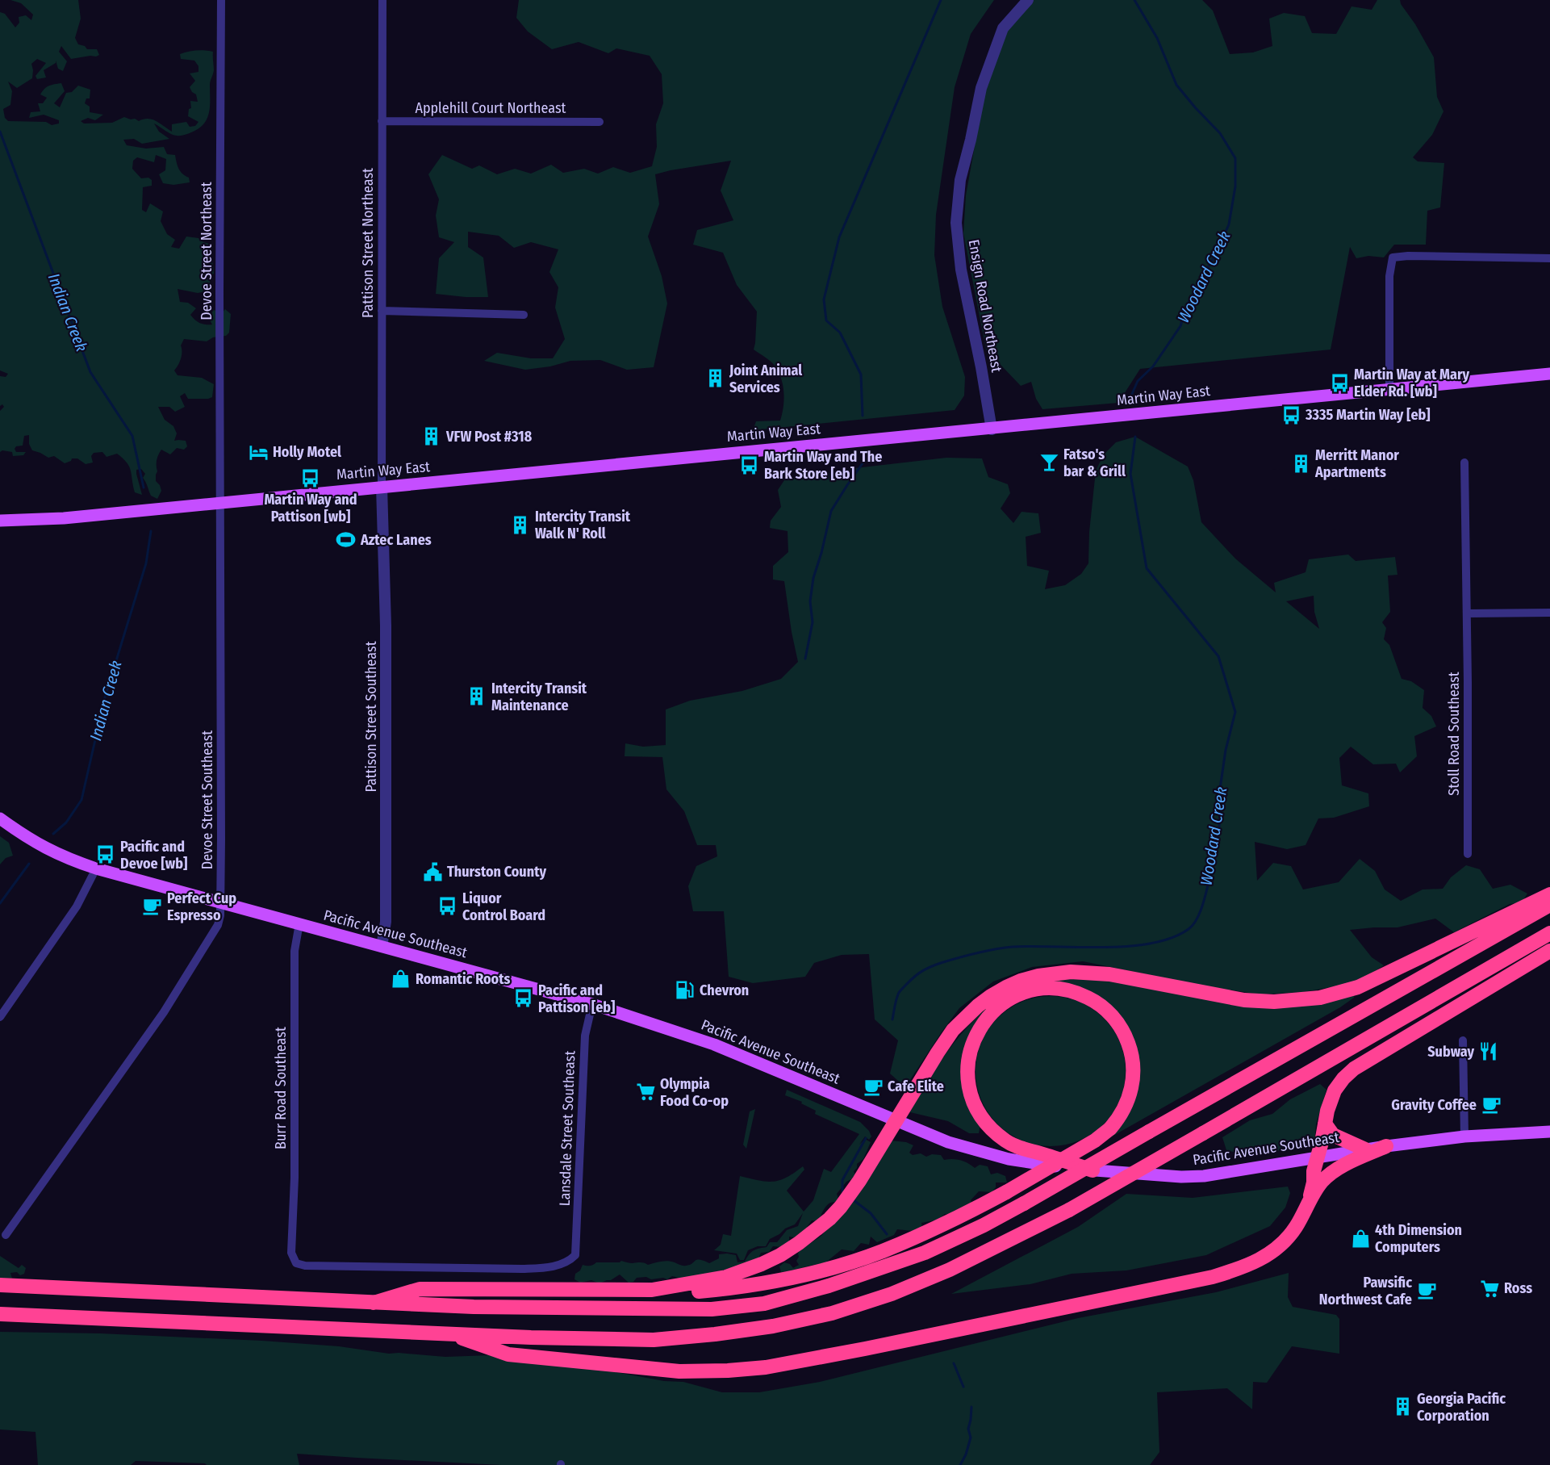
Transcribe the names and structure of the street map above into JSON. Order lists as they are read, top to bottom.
{
  "streets": {
    "main road": ["Martin Way East", "Pacific Avenue Southeast"],
    "street": [
      "Applehill Court Northeast",
      "Pattison Street Northeast",
      "Devoe Street Northeast",
      "Ensign Road Northeast",
      "Pattison Street Southeast",
      "Stoll Road Southeast",
      "Devoe Street Southeast",
      "Burr Road Southeast",
      "Lansdale Street Southeast"
    ]
  },
  "crossings": [
    ["Applehill Court Northeast", "Pattison Street Northeast"],
    ["Pattison Street Northeast", "Martin Way East"],
    ["Pattison Street Northeast", "Pattison Street Southeast"],
    ["Devoe Street Northeast", "Martin Way East"],
    ["Devoe Street Northeast", "Devoe Street Southeast"],
    ["Ensign Road Northeast", "Martin Way East"],
    ["Martin Way East", "Pattison Street Southeast"],
    ["Martin Way East", "Devoe Street Southeast"],
    ["Pattison Street Southeast", "Pacific Avenue Southeast"],
    ["Devoe Street Southeast", "Pacific Avenue Southeast"],
    ["Pacific Avenue Southeast", "Burr Road Southeast"],
    ["Pacific Avenue Southeast", "Lansdale Street Southeast"],
    ["Burr Road Southeast", "Lansdale Street Southeast"]
  ],
  "water": ["Woodard Creek", "Indian Creek"],
  "places": {
    "building": [
      "Joint Animal Services",
      "VFW Post #318",
      "Merritt Manor Apartments",
      "Intercity Transit Walk N' Roll",
      "Intercity Transit Maintenance",
      "Georgia Pacific Corporation"
    ],
    "bus stop": [
      "Martin Way at Mary Elder Rd. [wb]",
      "3335 Martin Way [eb]",
      "Martin Way and The Bark Store [eb]",
      "Martin Way and Pattison [wb]",
      "Pacific and Devoe [wb]",
      "Liquor Control Board",
      "Pacific and Pattison [eb]"
    ],
    "hotel": ["Holly Motel"],
    "bar": ["Fatso's bar & Grill"],
    "sports": ["Aztec Lanes"],
    "public building": ["Thurston County"],
    "cafe": [
      "Perfect Cup Espresso",
      "Cafe Elite",
      "Gravity Coffee",
      "Pawsific Northwest Cafe"
    ],
    "shop": ["Romantic Roots", "4th Dimension Computers"],
    "fuel station": ["Chevron"],
    "restaurant": ["Subway"],
    "supermarket": ["Olympia Food Co-op", "Ross"]
  }
}
